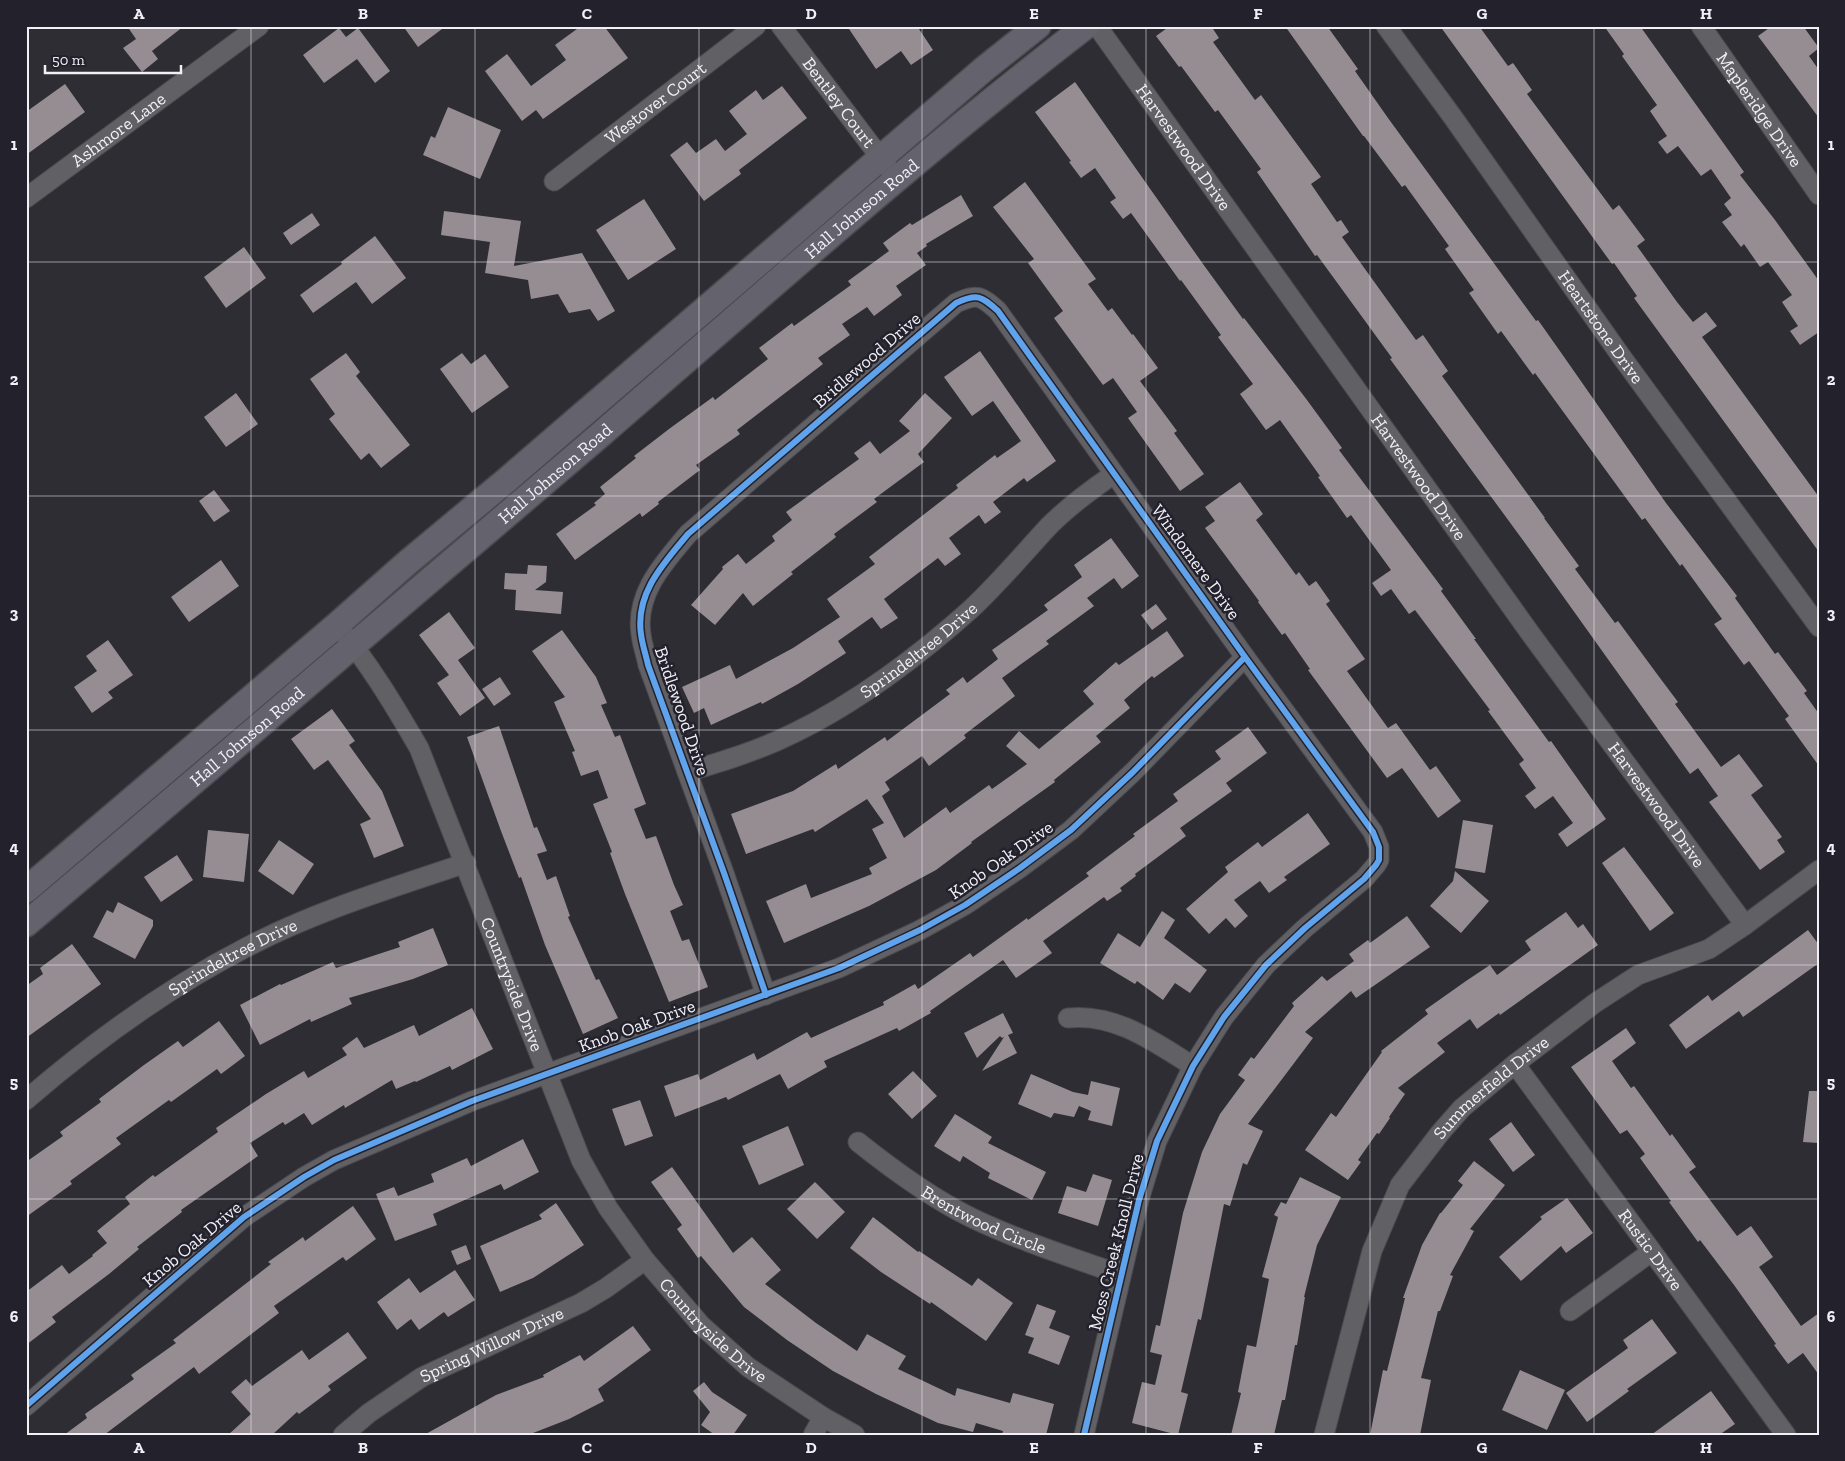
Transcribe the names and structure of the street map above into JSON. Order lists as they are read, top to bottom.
{
  "streets": {
    "main road": ["Hall Johnson Road"],
    "street": [
      "Westover Court",
      "Bentley Court",
      "Mapleridge Drive",
      "Ashmore Lane",
      "Harvestwood Drive",
      "Heartstone Drive",
      "Bridlewood Drive",
      "Windomere Drive",
      "Sprindeltree Drive",
      "Knob Oak Drive",
      "Countryside Drive",
      "Summerfield Drive",
      "Brentwood Circle",
      "Moss Creek Knoll Drive",
      "Rustic Drive",
      "Spring Willow Drive"
    ]
  },
  "crossings": [
    ["Bentley Court", "Hall Johnson Road"],
    ["Harvestwood Drive", "Summerfield Drive"],
    ["Hall Johnson Road", "Countryside Drive"],
    ["Bridlewood Drive", "Windomere Drive"],
    ["Bridlewood Drive", "Sprindeltree Drive"],
    ["Bridlewood Drive", "Knob Oak Drive"],
    ["Windomere Drive", "Sprindeltree Drive"],
    ["Windomere Drive", "Knob Oak Drive"],
    ["Windomere Drive", "Moss Creek Knoll Drive"],
    ["Sprindeltree Drive", "Countryside Drive"],
    ["Knob Oak Drive", "Countryside Drive"],
    ["Countryside Drive", "Spring Willow Drive"],
    ["Summerfield Drive", "Rustic Drive"],
    ["Brentwood Circle", "Moss Creek Knoll Drive"]
  ],
  "scale_bar": "50 m",
  "grid": {
    "columns": [
      "A",
      "B",
      "C",
      "D",
      "E",
      "F",
      "G",
      "H"
    ],
    "rows": [
      "1",
      "2",
      "3",
      "4",
      "5",
      "6"
    ]
  }
}
